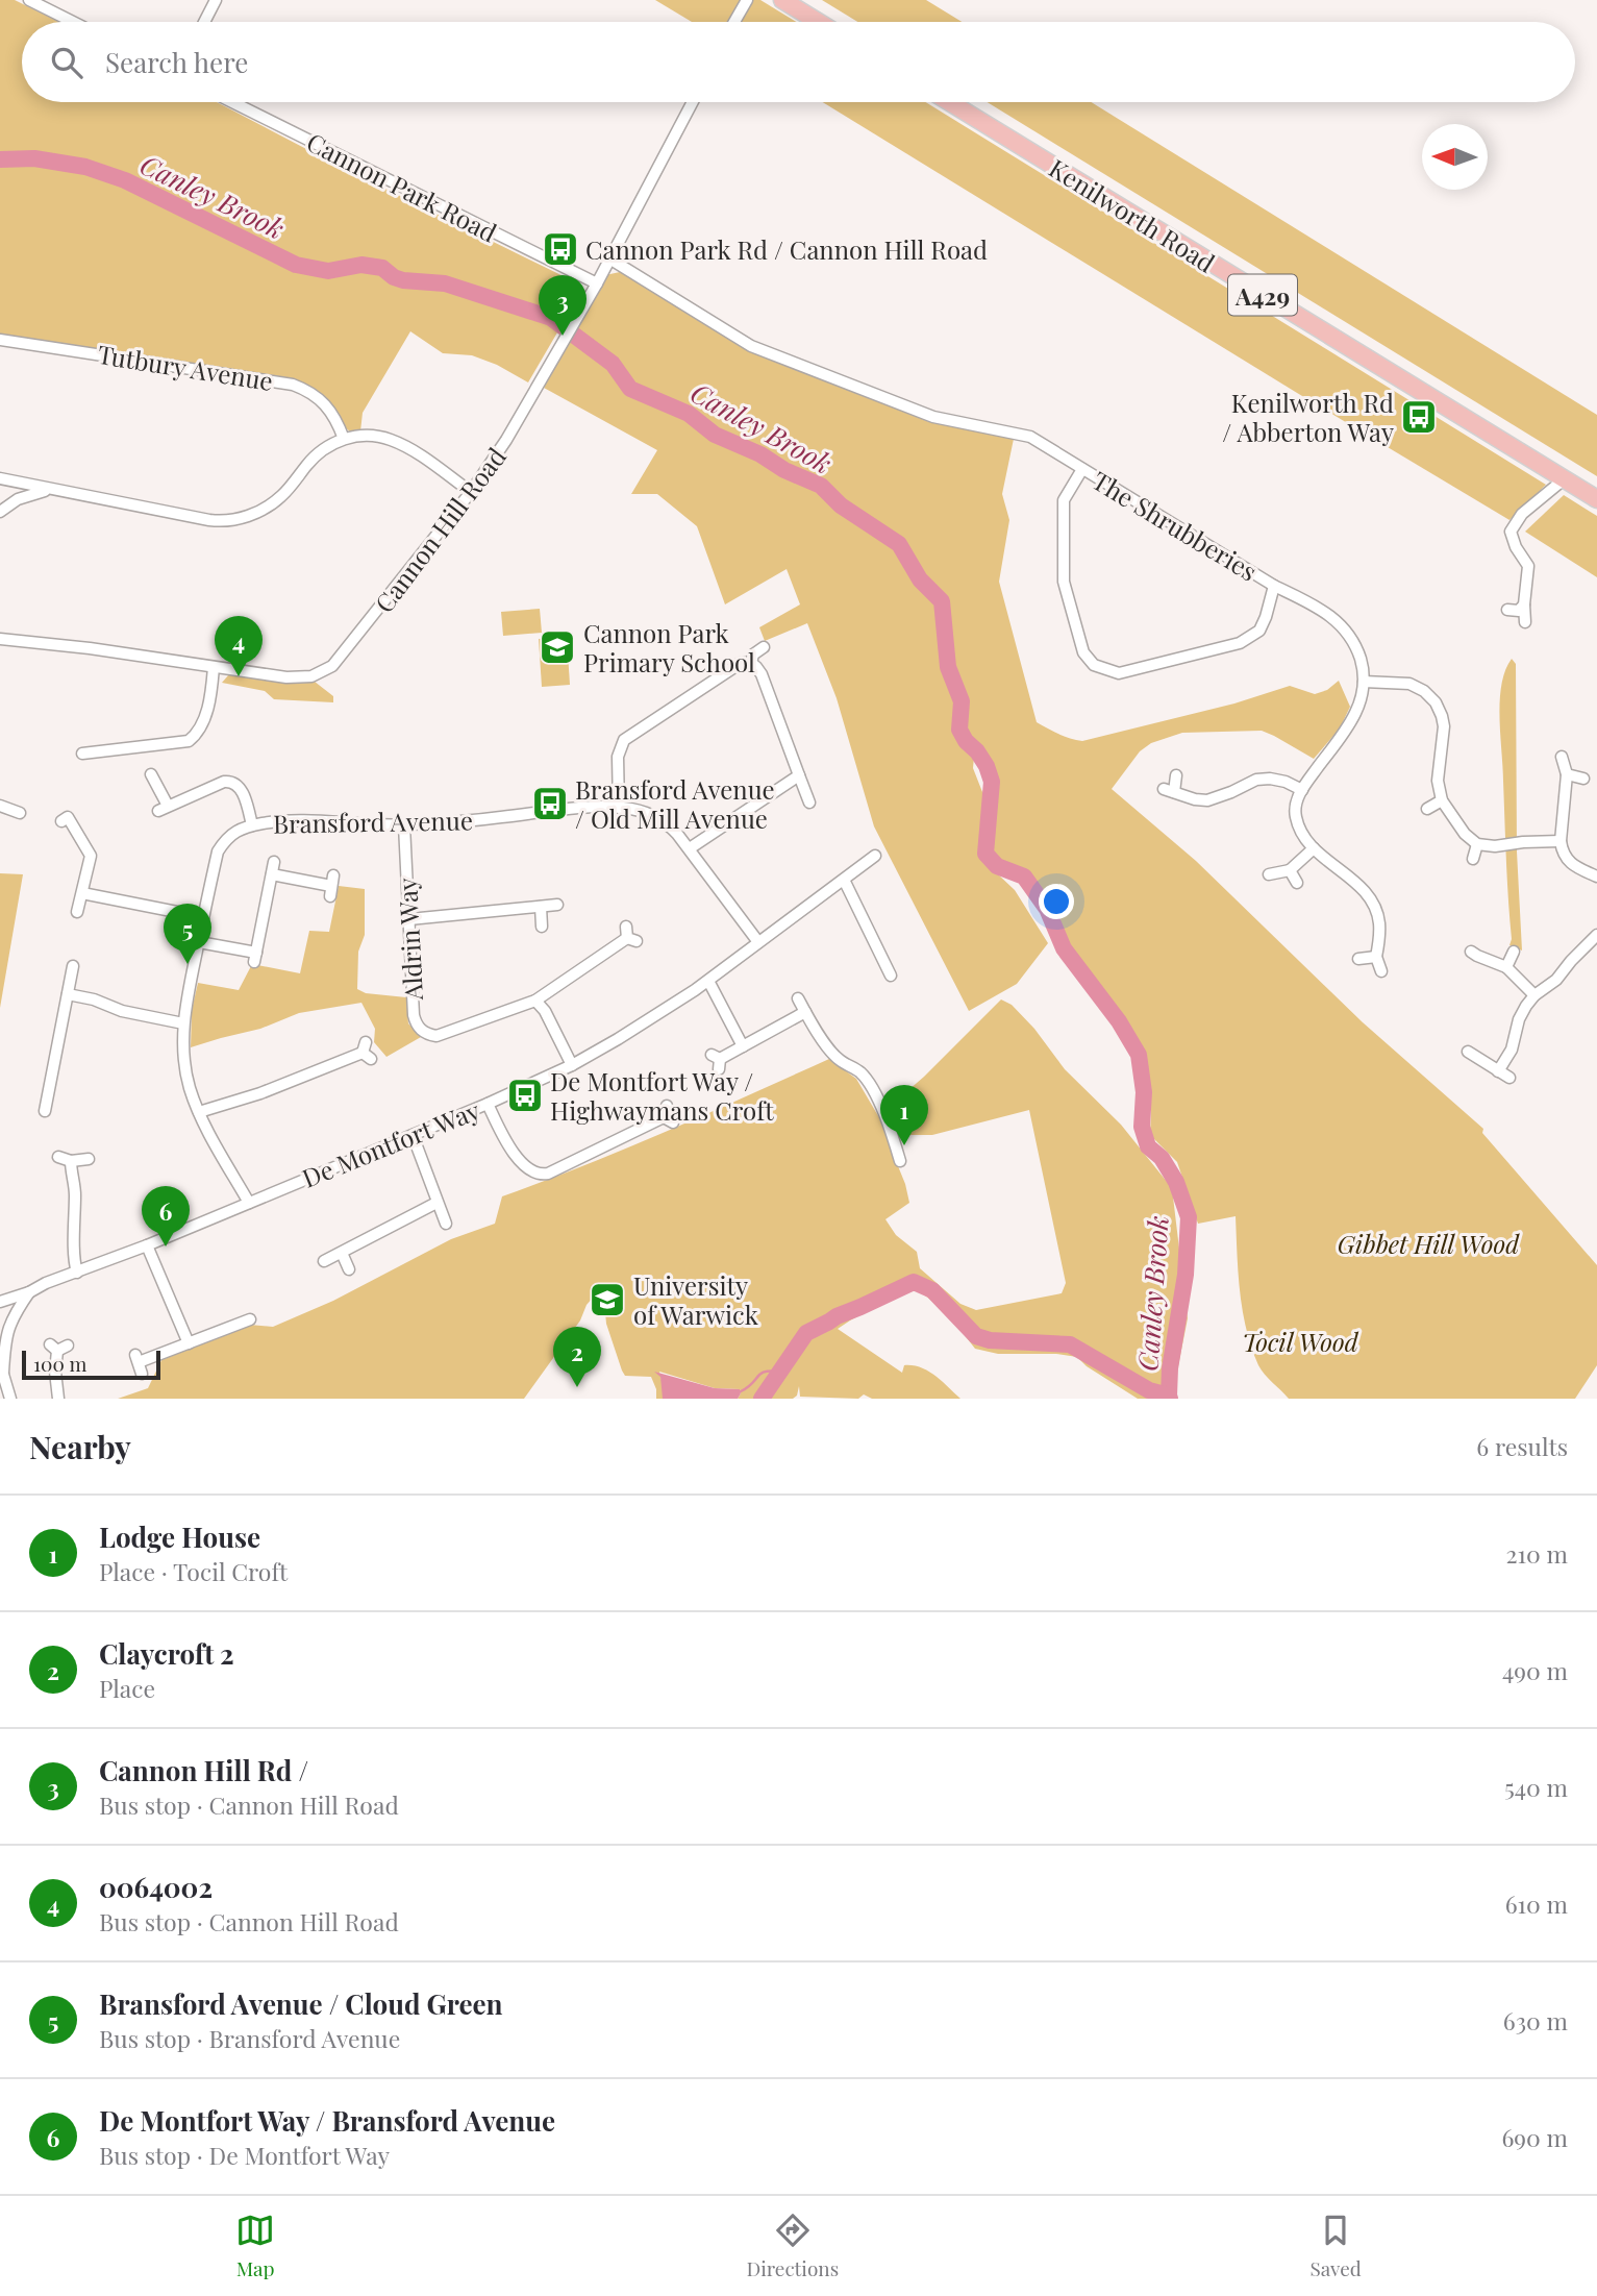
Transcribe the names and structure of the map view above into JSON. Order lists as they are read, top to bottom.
{
  "streets": {
    "main road": ["Kenilworth Road", "A429"],
    "street": [
      "Cannon Park Road",
      "Tutbury Avenue",
      "The Shrubberies",
      "Cannon Hill Road",
      "Bransford Avenue",
      "Aldrin Way",
      "De Montfort Way"
    ]
  },
  "crossings": [
    ["Cannon Park Road", "Cannon Hill Road"],
    ["The Shrubberies", "Cannon Hill Road"],
    ["Bransford Avenue", "Aldrin Way"],
    ["Bransford Avenue", "De Montfort Way"]
  ],
  "water": ["Canley Brook"],
  "parks": ["Gibbet Hill Wood", "Tocil Wood"],
  "places": {
    "bus stop": [
      "Cannon Park Rd / Cannon Hill Road",
      "Kenilworth Rd / Abberton Way",
      "Bransford Avenue / Old Mill Avenue",
      "De Montfort Way / Highwaymans Croft"
    ],
    "school or university": ["Cannon Park Primary School", "University of Warwick"]
  },
  "scale_bar": "100 m",
  "north": "left",
  "page": {
    "search": "Search here",
    "pins": [
      "3",
      "4",
      "5",
      "1",
      "6",
      "2"
    ],
    "scale": "100 m",
    "heading": ["Nearby", "6 results"],
    "list": [
      {
        "mark": "1",
        "name": "Lodge House",
        "note": "Place · Tocil Croft",
        "value": "210 m"
      },
      {
        "mark": "2",
        "name": "Claycroft 2",
        "note": "Place",
        "value": "490 m"
      },
      {
        "mark": "3",
        "name": "Cannon Hill Rd /",
        "note": "Bus stop · Cannon Hill Road",
        "value": "540 m"
      },
      {
        "mark": "4",
        "name": "0064002",
        "note": "Bus stop · Cannon Hill Road",
        "value": "610 m"
      },
      {
        "mark": "5",
        "name": "Bransford Avenue / Cloud Green",
        "note": "Bus stop · Bransford Avenue",
        "value": "630 m"
      },
      {
        "mark": "6",
        "name": "De Montfort Way / Bransford Avenue",
        "note": "Bus stop · De Montfort Way",
        "value": "690 m"
      }
    ],
    "nav": ["Map", "Directions", "Saved"]
  }
}
